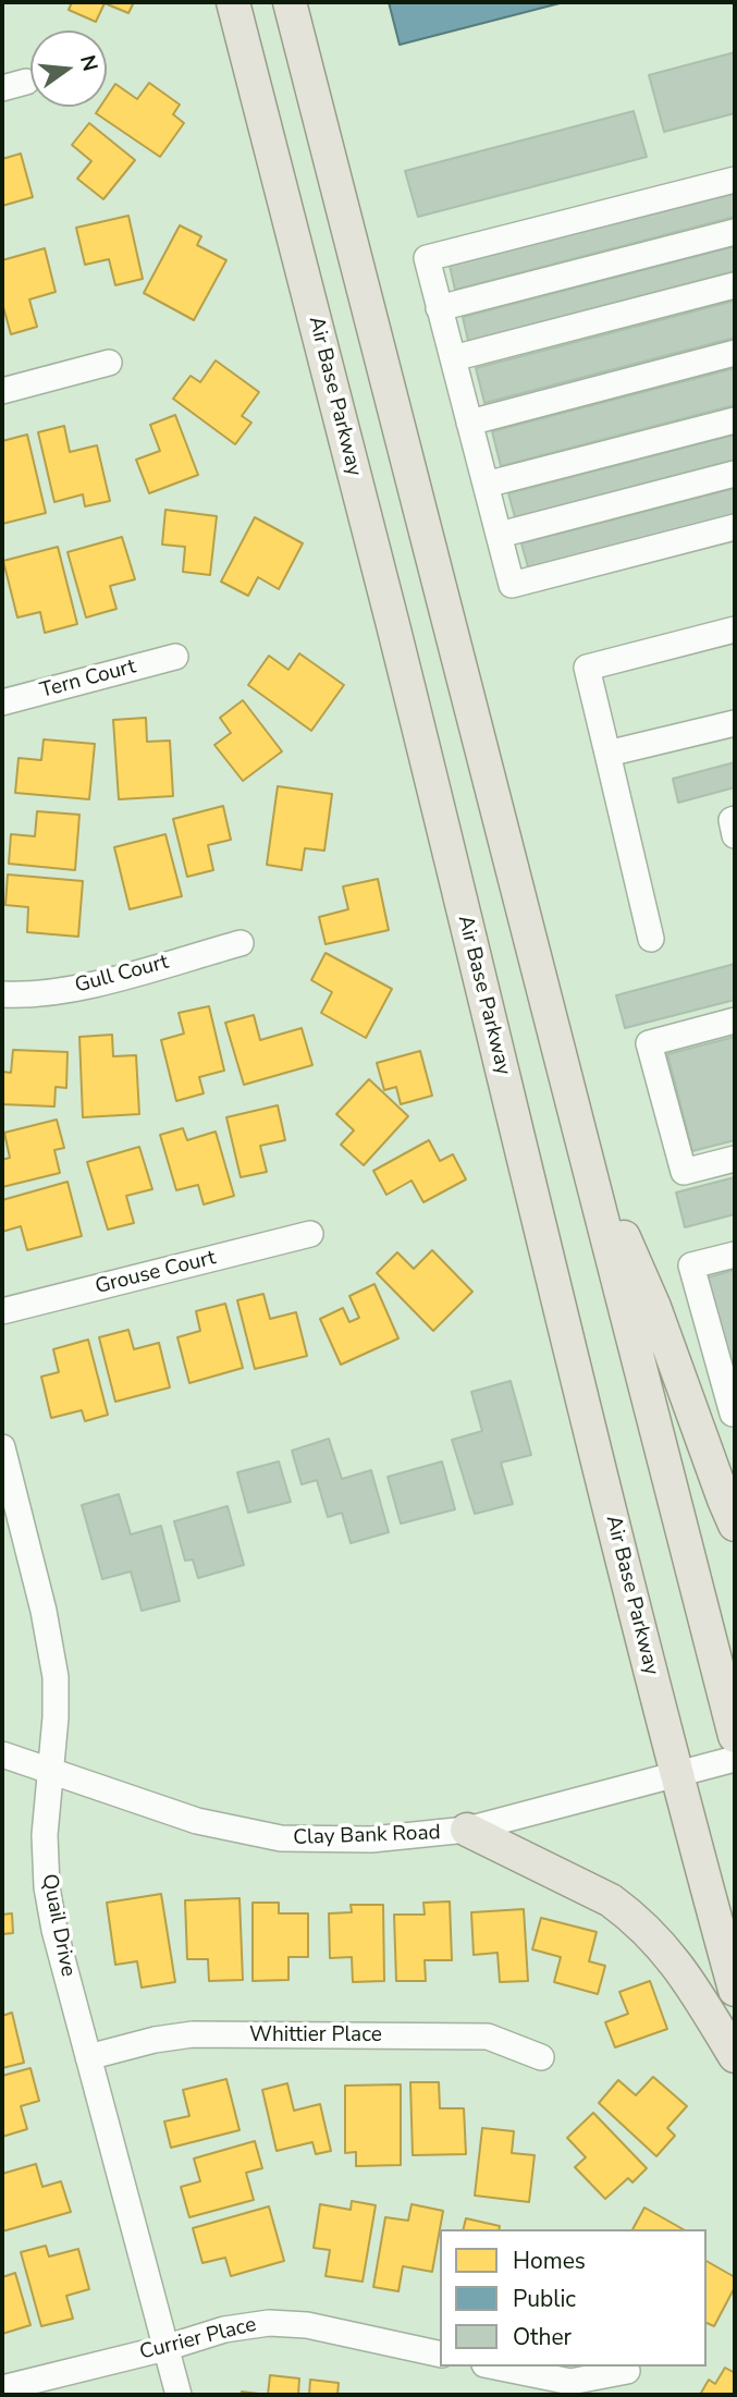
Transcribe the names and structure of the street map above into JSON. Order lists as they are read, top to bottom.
{
  "streets": {
    "main road": ["Air Base Parkway"],
    "street": [
      "Tern Court",
      "Gull Court",
      "Grouse Court",
      "Clay Bank Road",
      "Quail Drive",
      "Whittier Place",
      "Currier Place"
    ]
  },
  "crossings": [
    ["Air Base Parkway", "Clay Bank Road"],
    ["Clay Bank Road", "Quail Drive"],
    ["Quail Drive", "Whittier Place"],
    ["Quail Drive", "Currier Place"]
  ],
  "legend": ["Homes", "Public", "Other"],
  "north": "right"
}
